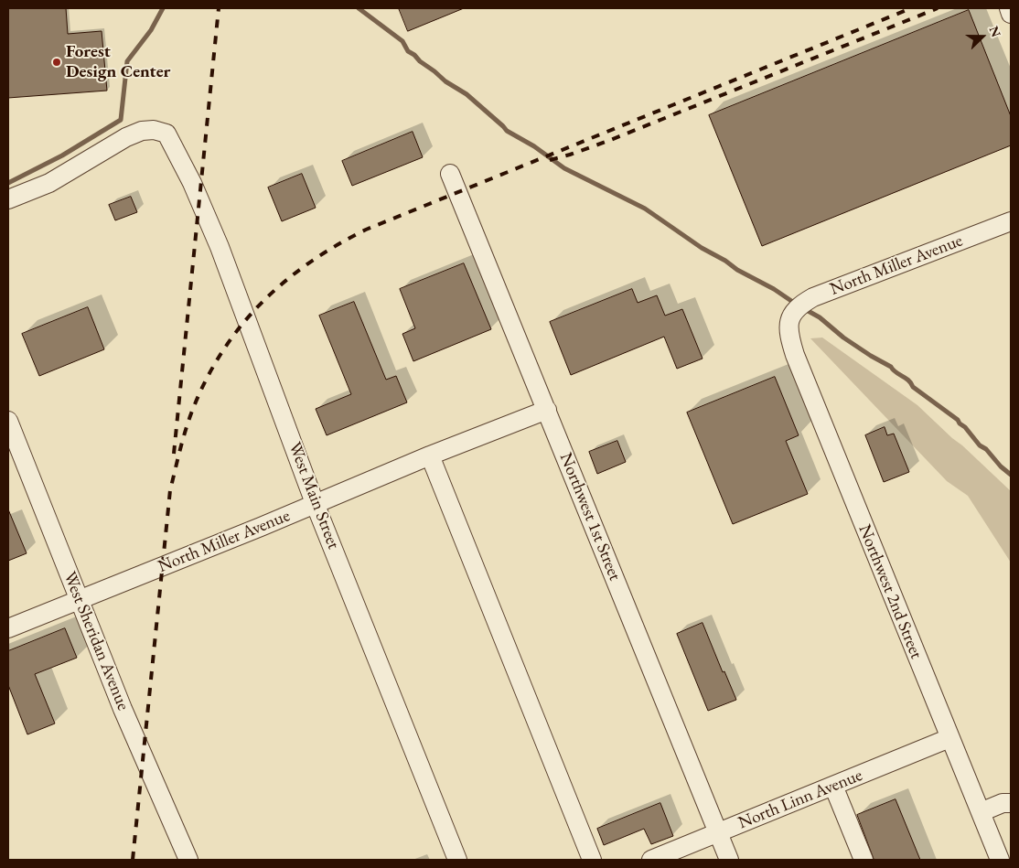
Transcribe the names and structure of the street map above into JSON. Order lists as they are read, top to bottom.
{
  "streets": {
    "street": [
      "North Miller Avenue",
      "West Main Street",
      "Northwest 1st Street",
      "Northwest 2nd Street",
      "West Sheridan Avenue",
      "North Linn Avenue"
    ]
  },
  "crossings": [
    ["North Miller Avenue", "West Main Street"],
    ["North Miller Avenue", "Northwest 1st Street"],
    ["North Miller Avenue", "Northwest 2nd Street"],
    ["North Miller Avenue", "West Sheridan Avenue"],
    ["Northwest 1st Street", "North Linn Avenue"],
    ["Northwest 2nd Street", "North Linn Avenue"]
  ],
  "places": ["Forest Design Center"],
  "north": "right"
}
